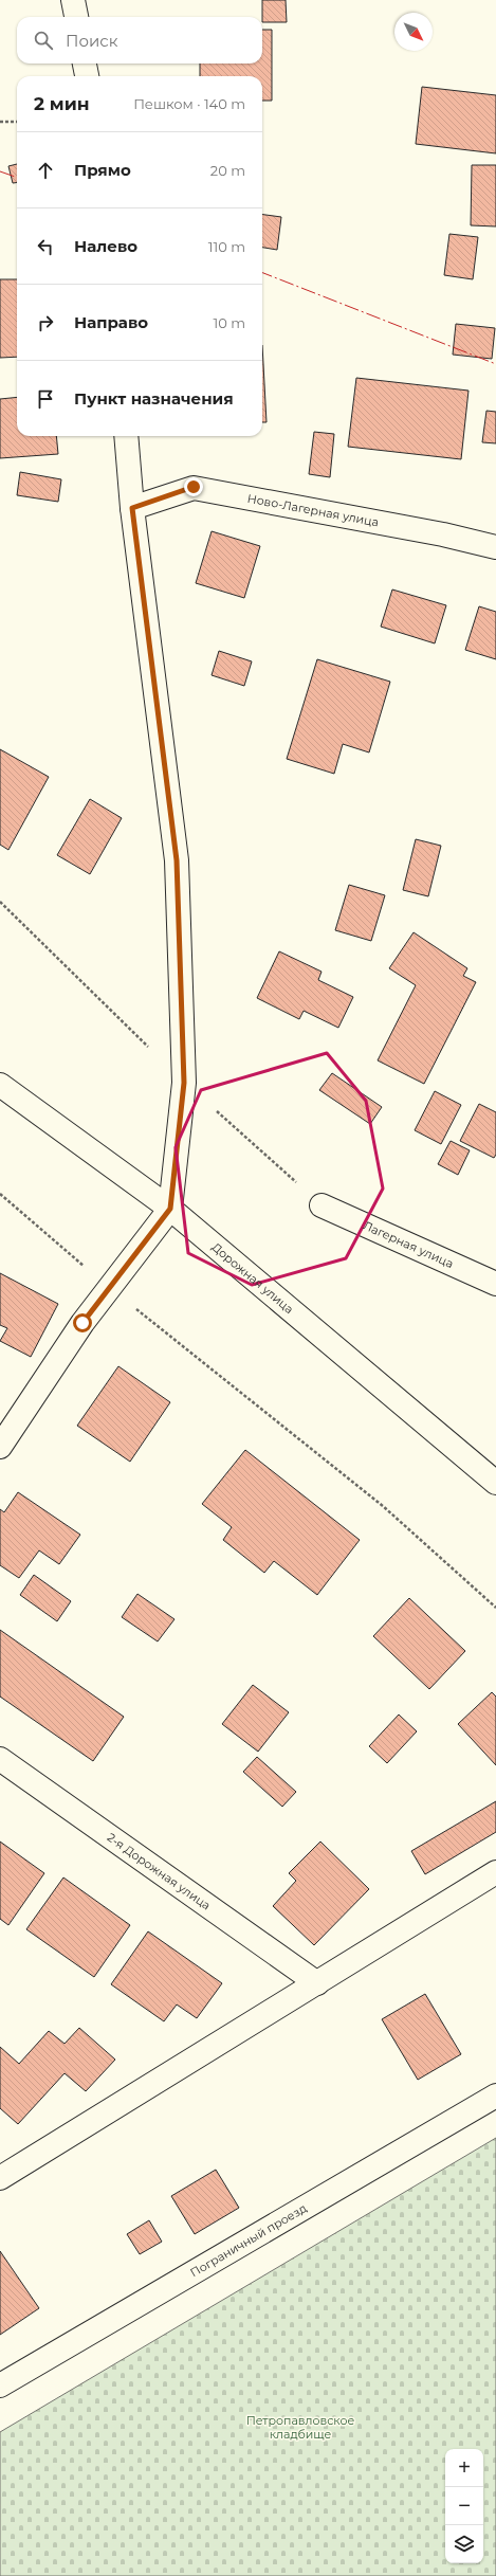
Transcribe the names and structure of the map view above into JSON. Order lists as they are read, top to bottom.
{
  "streets": {
    "street": [
      "Ново-Лагерная улица",
      "Лагерная улица",
      "Дорожная улица",
      "2-я Дорожная улица",
      "Пограничный проезд"
    ]
  },
  "parks": ["Петропавловское кладбище"],
  "north": "bottom right",
  "page": {
    "search": "Поиск",
    "heading": ["2 мин", "Пешком · 140 m"],
    "list": [
      ["Прямо", "20 m"],
      ["Налево", "110 m"],
      ["Направо", "10 m"],
      "Пункт назначения"
    ],
    "map_buttons": ["+", "−"]
  }
}
